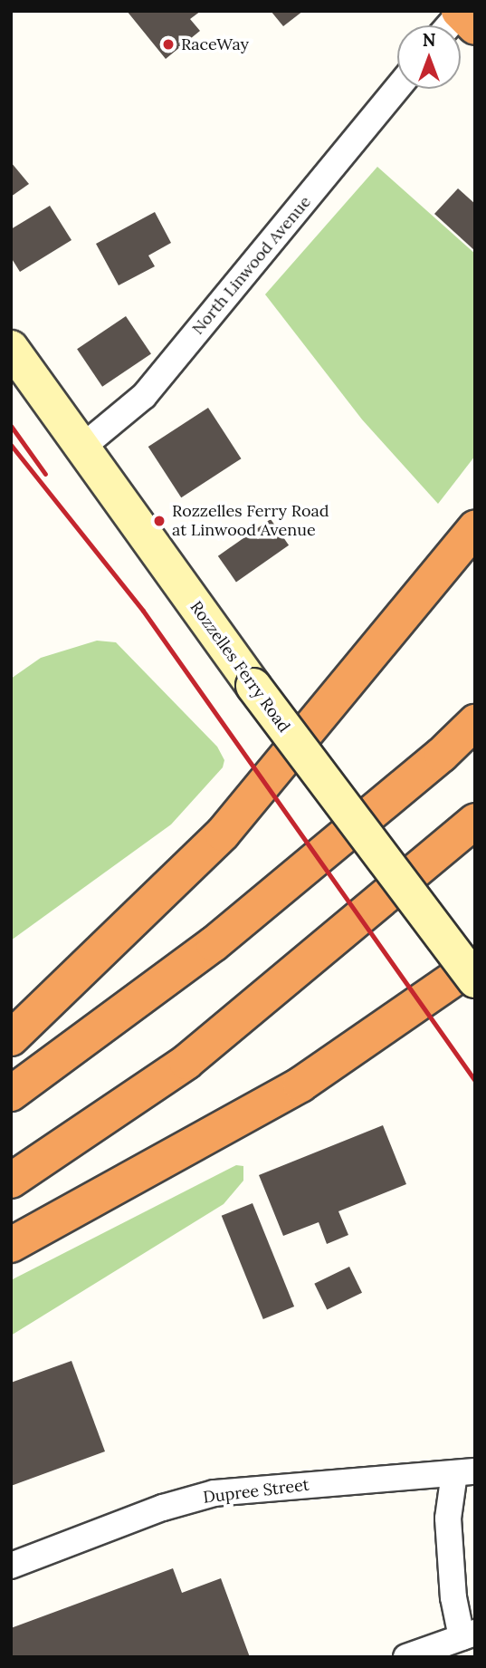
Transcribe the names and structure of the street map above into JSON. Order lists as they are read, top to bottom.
{
  "streets": {
    "street": ["North Linwood Avenue", "Rozzelles Ferry Road", "Dupree Street"]
  },
  "crossings": [
    ["North Linwood Avenue", "Rozzelles Ferry Road"]
  ],
  "places": ["RaceWay", "Rozzelles Ferry Road at Linwood Avenue"],
  "north": "top"
}
